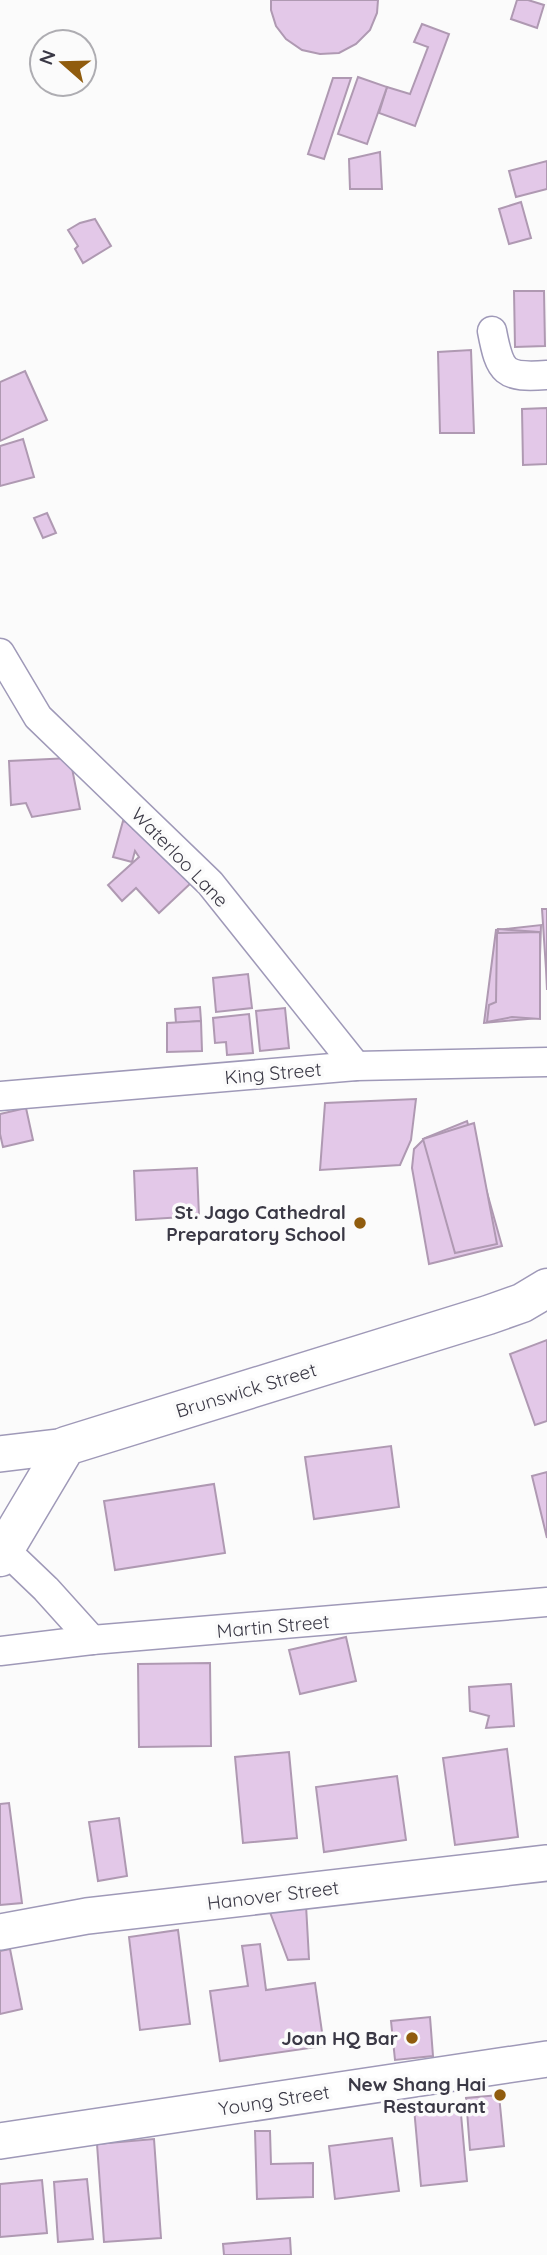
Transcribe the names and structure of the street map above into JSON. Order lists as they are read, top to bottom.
{
  "streets": {
    "main road": ["Brunswick Street"],
    "street": [
      "Waterloo Lane",
      "King Street",
      "Martin Street",
      "Hanover Street",
      "Young Street"
    ]
  },
  "crossings": [
    ["Waterloo Lane", "King Street"]
  ],
  "places": ["St. Jago Cathedral Preparatory School", "Joan HQ Bar", "New Shang Hai Restaurant"],
  "north": "left"
}
